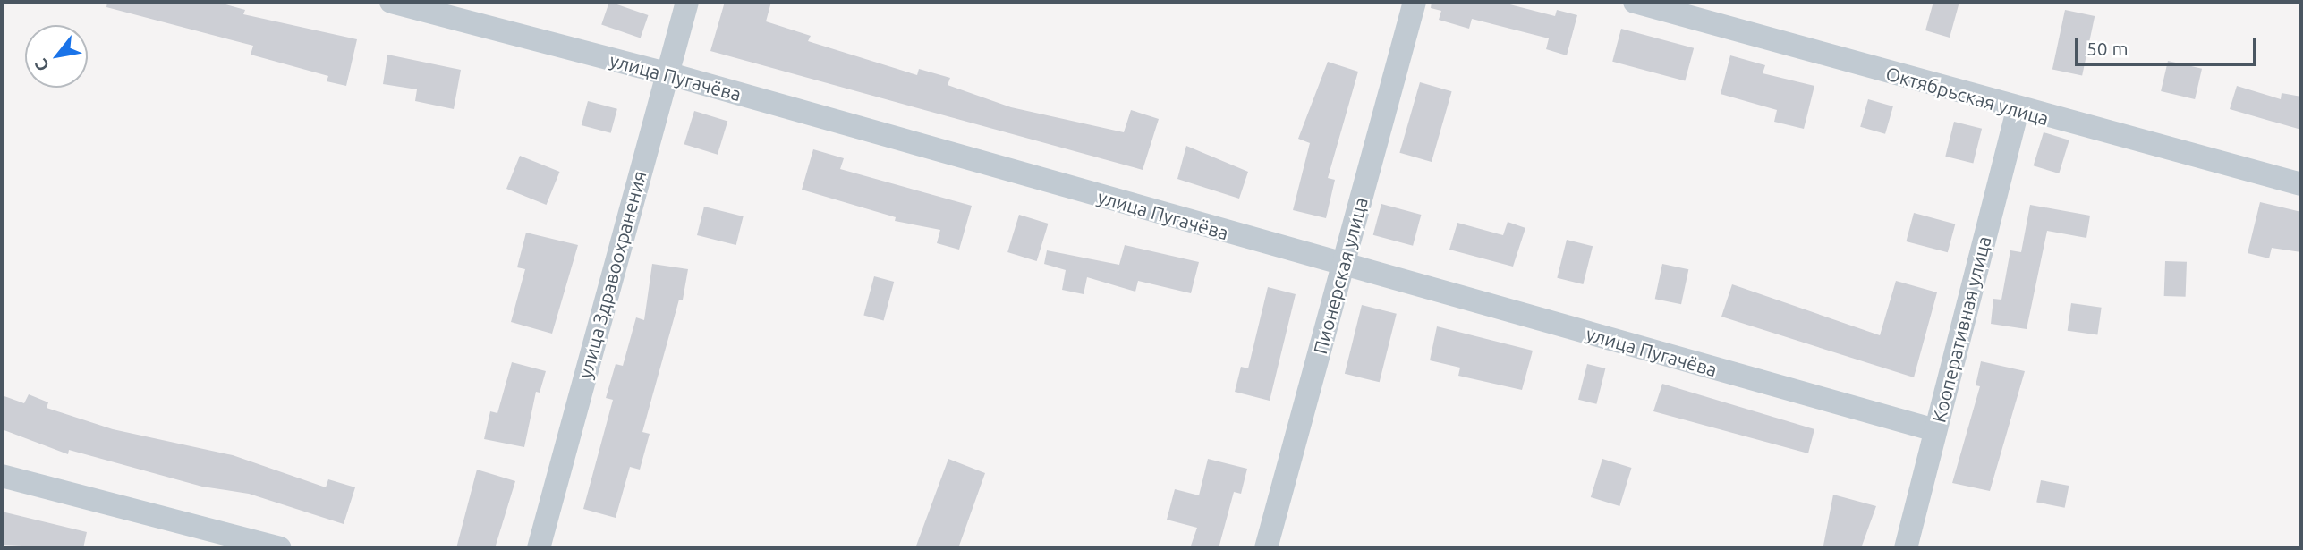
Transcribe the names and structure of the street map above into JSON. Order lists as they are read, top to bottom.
{
  "streets": {
    "street": [
      "улица Пугачёва",
      "Октябрьская улица",
      "улица Здравоохранения",
      "Пионерская улица",
      "Кооперативная улица"
    ]
  },
  "crossings": [
    ["улица Пугачёва", "улица Здравоохранения"],
    ["улица Пугачёва", "Пионерская улица"],
    ["улица Пугачёва", "Кооперативная улица"],
    ["Октябрьская улица", "Кооперативная улица"]
  ],
  "scale_bar": "50 m",
  "north": "bottom left"
}
